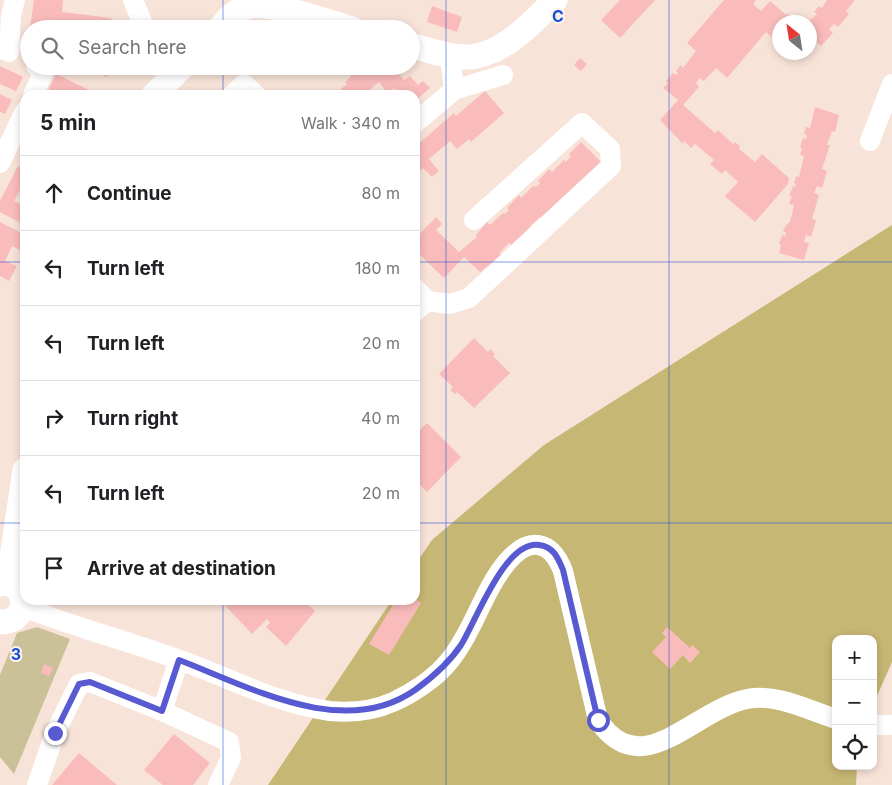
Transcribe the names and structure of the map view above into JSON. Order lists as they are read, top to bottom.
{
  "north": "top left",
  "page": {
    "search": "Search here",
    "heading": ["5 min", "Walk · 340 m"],
    "list": [
      ["Continue", "80 m"],
      ["Turn left", "180 m"],
      ["Turn left", "20 m"],
      ["Turn right", "40 m"],
      ["Turn left", "20 m"],
      "Arrive at destination"
    ],
    "map_buttons": ["+", "−"]
  },
  "grid": {
    "columns": ["C"],
    "rows": ["3"]
  }
}
